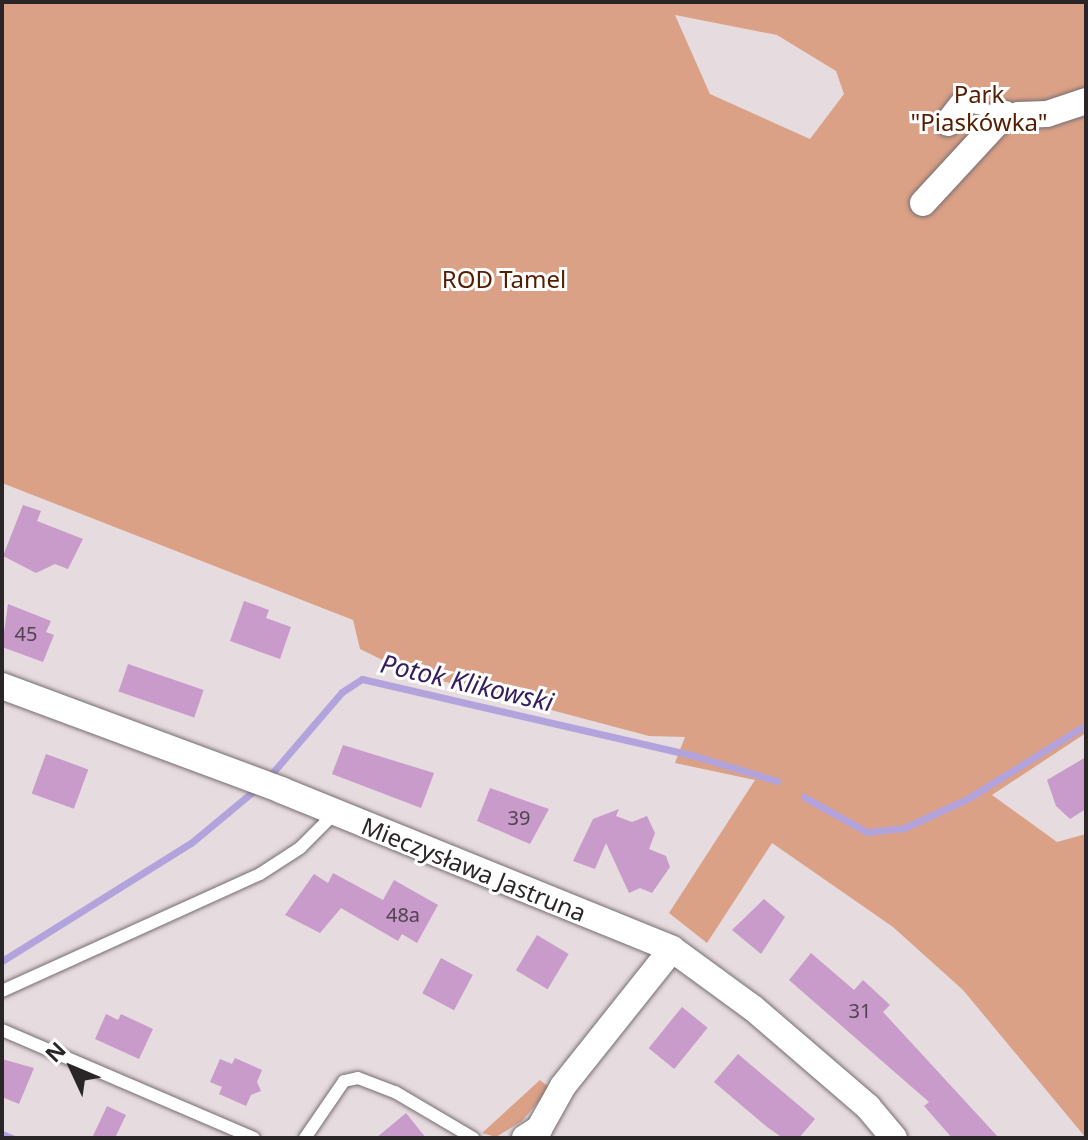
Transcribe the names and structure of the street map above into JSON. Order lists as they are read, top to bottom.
{
  "streets": {
    "street": ["Mieczysława Jastruna"]
  },
  "water": ["Potok Klikowski"],
  "parks": ["Park \"Piaskówka\"", "ROD Tamel"],
  "house_numbers": [
    "45",
    "39",
    "48a",
    "31"
  ],
  "north": "top left"
}
